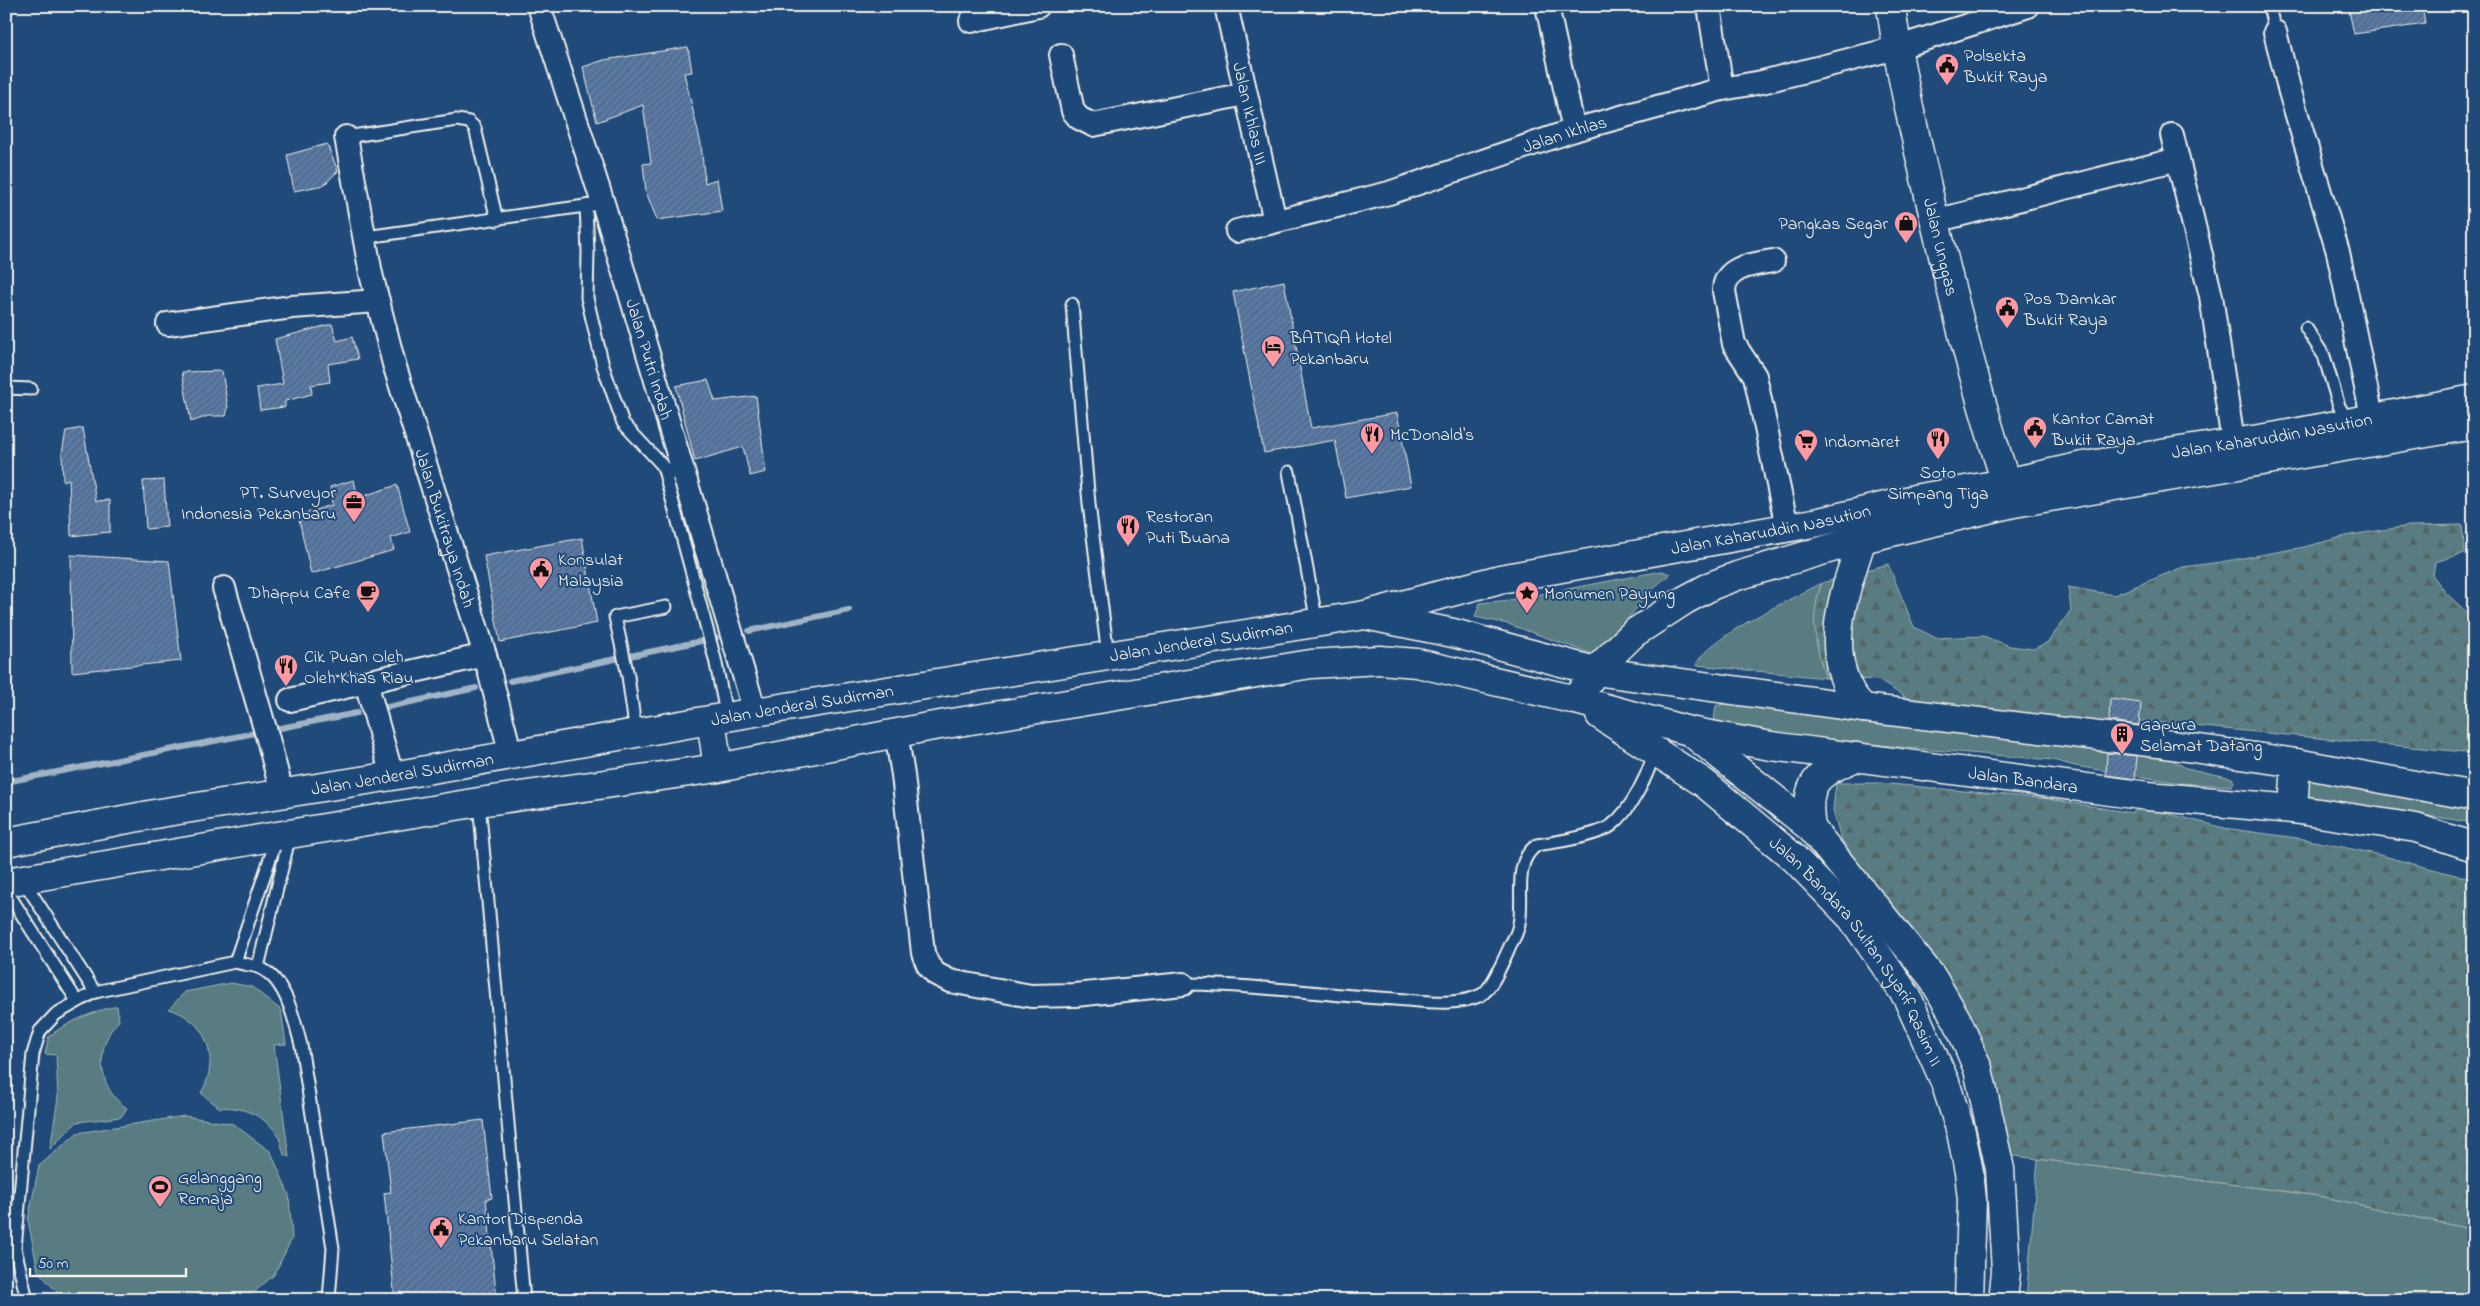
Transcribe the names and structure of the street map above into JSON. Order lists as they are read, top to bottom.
{
  "streets": {
    "main road": [
      "Jalan Unggas",
      "Jalan Kaharuddin Nasution",
      "Jalan Jenderal Sudirman",
      "Jalan Bandara",
      "Jalan Bandara Sultan Syarif Qasim II"
    ],
    "street": [
      "Jalan Ikhlas III",
      "Jalan Ikhlas",
      "Jalan Putri Indah",
      "Jalan Bukitraya Indah"
    ]
  },
  "crossings": [
    ["Jalan Ikhlas III", "Jalan Ikhlas"],
    ["Jalan Ikhlas", "Jalan Unggas"],
    ["Jalan Unggas", "Jalan Kaharuddin Nasution"],
    ["Jalan Putri Indah", "Jalan Jenderal Sudirman"],
    ["Jalan Kaharuddin Nasution", "Jalan Jenderal Sudirman"],
    ["Jalan Kaharuddin Nasution", "Jalan Bandara"],
    ["Jalan Kaharuddin Nasution", "Jalan Bandara Sultan Syarif Qasim II"],
    ["Jalan Bukitraya Indah", "Jalan Jenderal Sudirman"],
    ["Jalan Jenderal Sudirman", "Jalan Bandara Sultan Syarif Qasim II"],
    ["Jalan Bandara", "Jalan Bandara Sultan Syarif Qasim II"]
  ],
  "places": {
    "public building": [
      "Polsekta Bukit Raya",
      "Pos Damkar Bukit Raya",
      "Kantor Camat Bukit Raya",
      "Konsulat Malaysia",
      "Kantor Dispenda Pekanbaru Selatan"
    ],
    "shop": ["Pangkas Segar"],
    "hotel": ["BATIQA Hotel Pekanbaru"],
    "restaurant": [
      "McDonald's",
      "Soto Simpang Tiga",
      "Restoran Puti Buana",
      "Cik Puan Oleh Oleh Khas Riau"
    ],
    "supermarket": ["Indomaret"],
    "office": ["PT. Surveyor Indonesia Pekanbaru"],
    "cafe": ["Dhappu Cafe"],
    "place": ["Monumen Payung"],
    "building": ["Gapura Selamat Datang"],
    "sports": ["Gelanggang Remaja"]
  },
  "scale_bar": "50 m"
}
